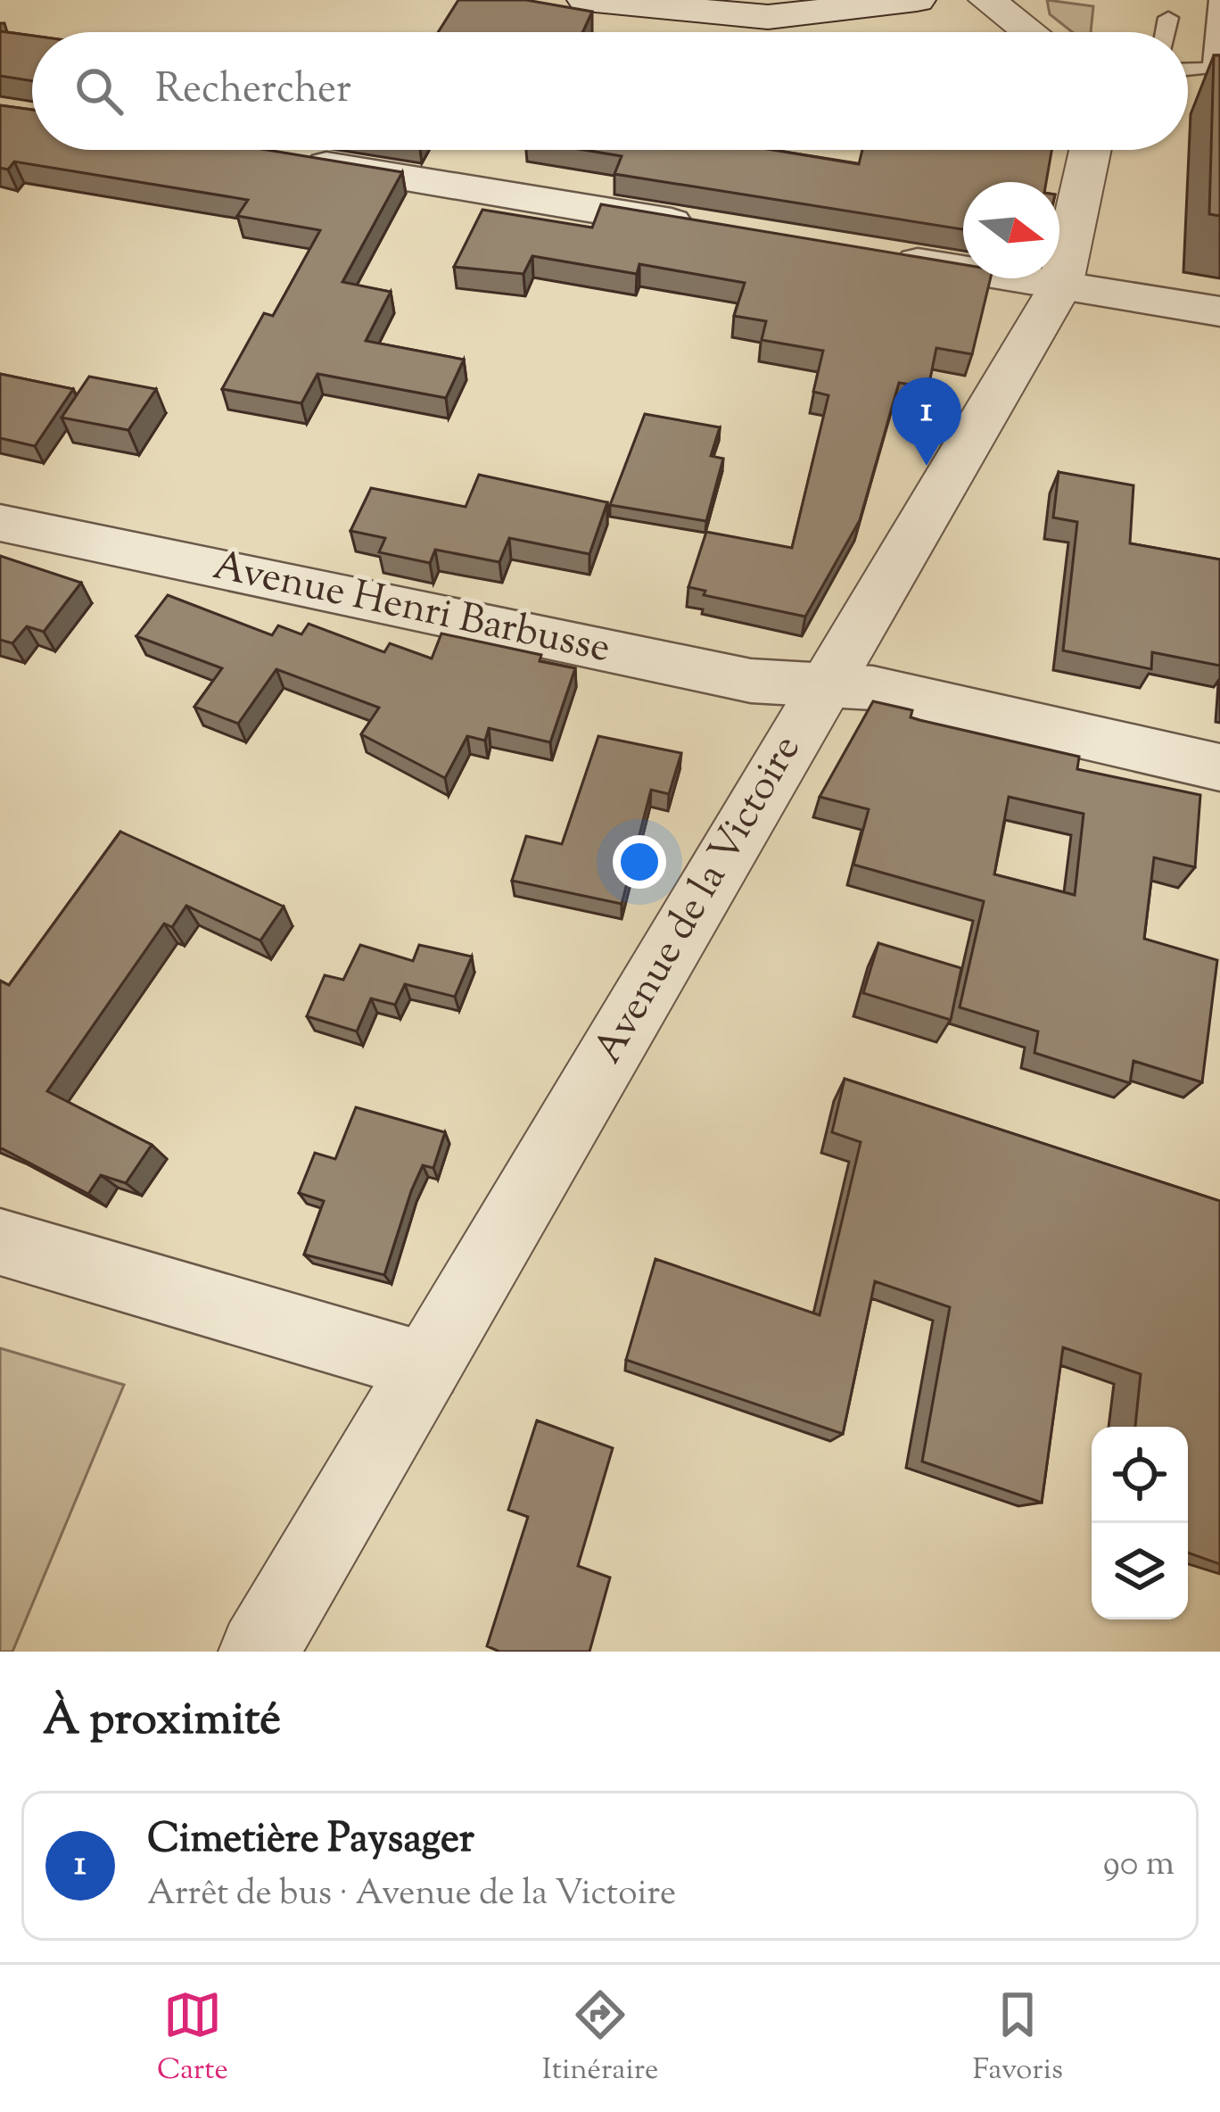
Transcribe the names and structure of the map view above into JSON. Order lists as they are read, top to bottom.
{
  "streets": {
    "street": ["Avenue Henri Barbusse", "Avenue de la Victoire"]
  },
  "crossings": [
    ["Avenue Henri Barbusse", "Avenue de la Victoire"]
  ],
  "north": "right",
  "page": {
    "search": "Rechercher",
    "pins": "1",
    "heading": "À proximité",
    "list": [
      {
        "mark": "1",
        "name": "Cimetière Paysager",
        "note": "Arrêt de bus · Avenue de la Victoire",
        "value": "90 m"
      }
    ],
    "nav": ["Carte", "Itinéraire", "Favoris"]
  }
}
